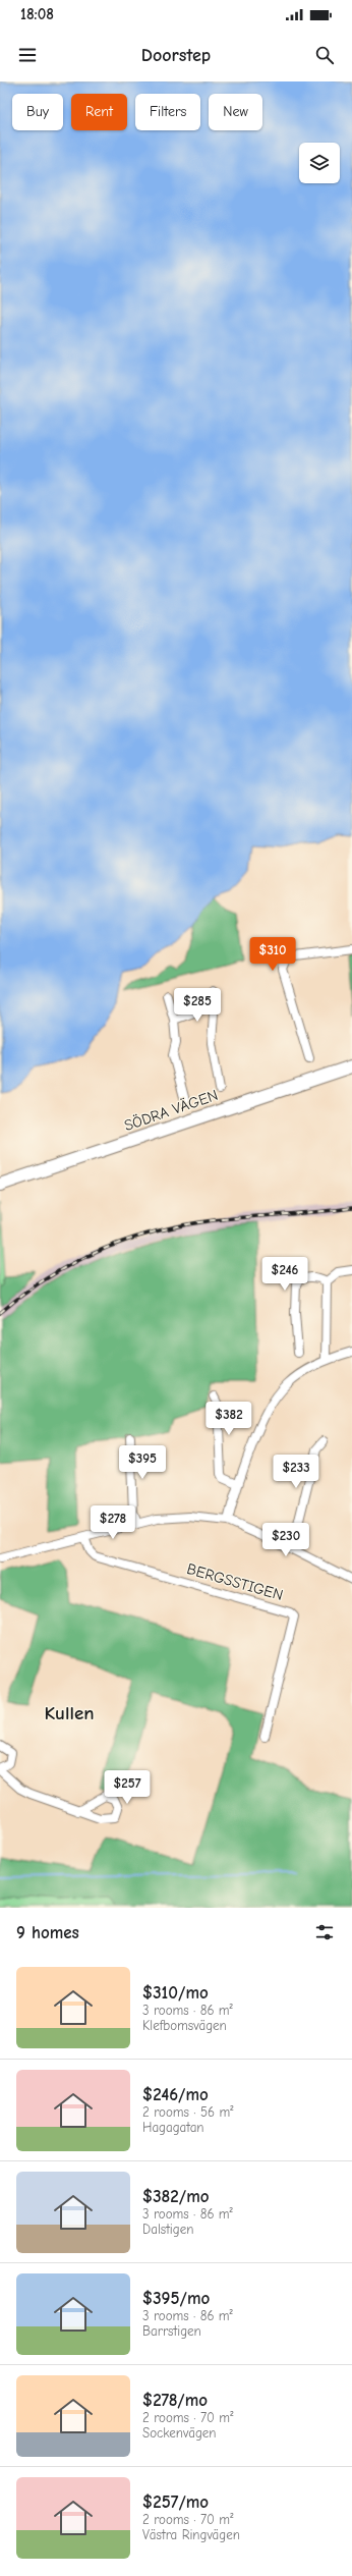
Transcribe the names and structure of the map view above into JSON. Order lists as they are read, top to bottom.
{
  "streets": {
    "highway": ["SÖDRA VÄGEN"],
    "street": ["BERGSSTIGEN"]
  },
  "districts": ["Kullen"],
  "page": {
    "status": "18:08",
    "header": "Doorstep",
    "chip": [
      "Buy",
      "Rent",
      "Filters",
      "New"
    ],
    "price": [
      "$310",
      "$285",
      "$246",
      "$382",
      "$395",
      "$233",
      "$278",
      "$230",
      "$257"
    ],
    "heading": "9 homes",
    "list": [
      {
        "name": "$310/mo",
        "note": "3 rooms · 86 m² · Klefbomsvägen"
      },
      {
        "name": "$246/mo",
        "note": "2 rooms · 56 m² · Hagagatan"
      },
      {
        "name": "$382/mo",
        "note": "3 rooms · 86 m² · Dalstigen"
      },
      {
        "name": "$395/mo",
        "note": "3 rooms · 86 m² · Barrstigen"
      },
      {
        "name": "$278/mo",
        "note": "2 rooms · 70 m² · Sockenvägen"
      },
      {
        "name": "$257/mo",
        "note": "2 rooms · 70 m² · Västra Ringvägen"
      }
    ]
  }
}
